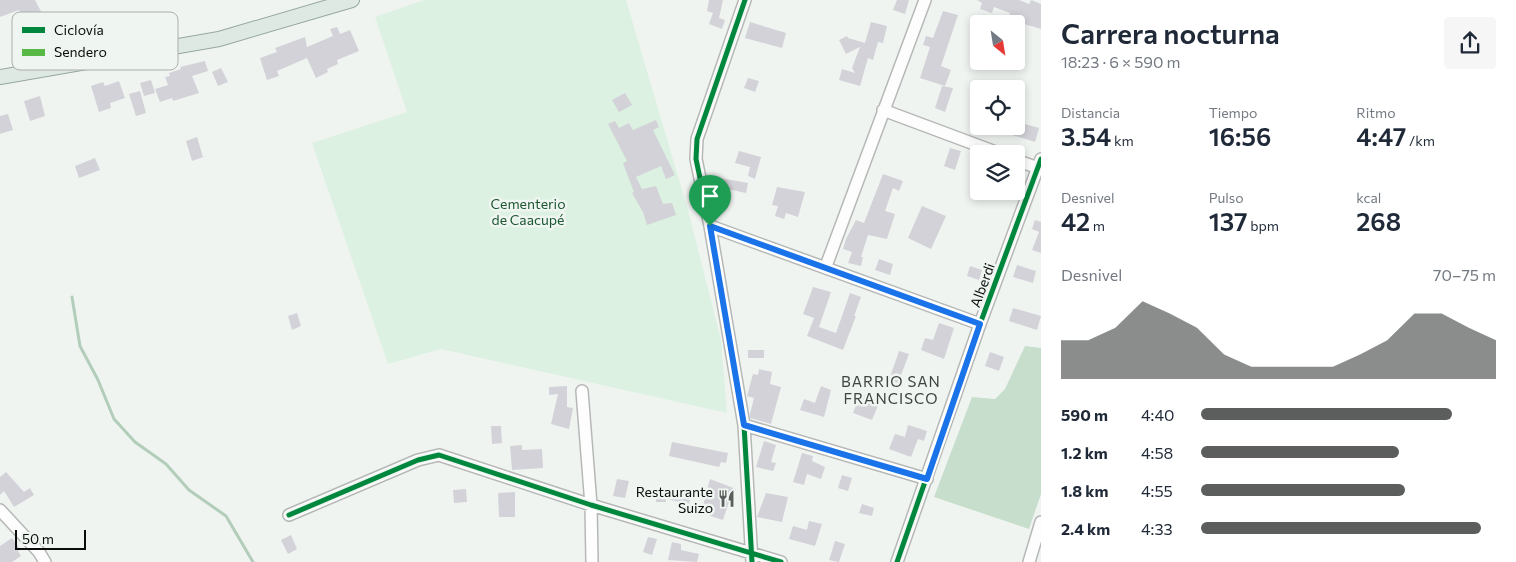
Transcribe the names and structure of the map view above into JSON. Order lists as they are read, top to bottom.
{
  "streets": {
    "street": ["Alberdi"]
  },
  "districts": ["BARRIO SAN FRANCISCO"],
  "parks": ["Cementerio de Caacupé"],
  "places": {
    "restaurant": ["Restaurante Suizo"]
  },
  "legend": ["Ciclovía", "Sendero"],
  "scale_bar": "50 m",
  "north": "bottom right",
  "page": {
    "heading": ["Carrera nocturna", "18:23 · 6 × 590 m"],
    "stats": [
      ["Distancia", "3.54 km"],
      ["Tiempo", "16:56"],
      ["Ritmo", "4:47 /km"],
      ["Desnivel", "42 m"],
      ["Pulso", "137 bpm"],
      ["kcal", "268"]
    ],
    "chart": ["Desnivel", "70–75 m"],
    "list": [
      {
        "name": "590 m",
        "note": "4:40"
      },
      {
        "name": "1.2 km",
        "note": "4:58"
      },
      {
        "name": "1.8 km",
        "note": "4:55"
      },
      {
        "name": "2.4 km",
        "note": "4:33"
      }
    ],
    "scale": "50 m"
  }
}
